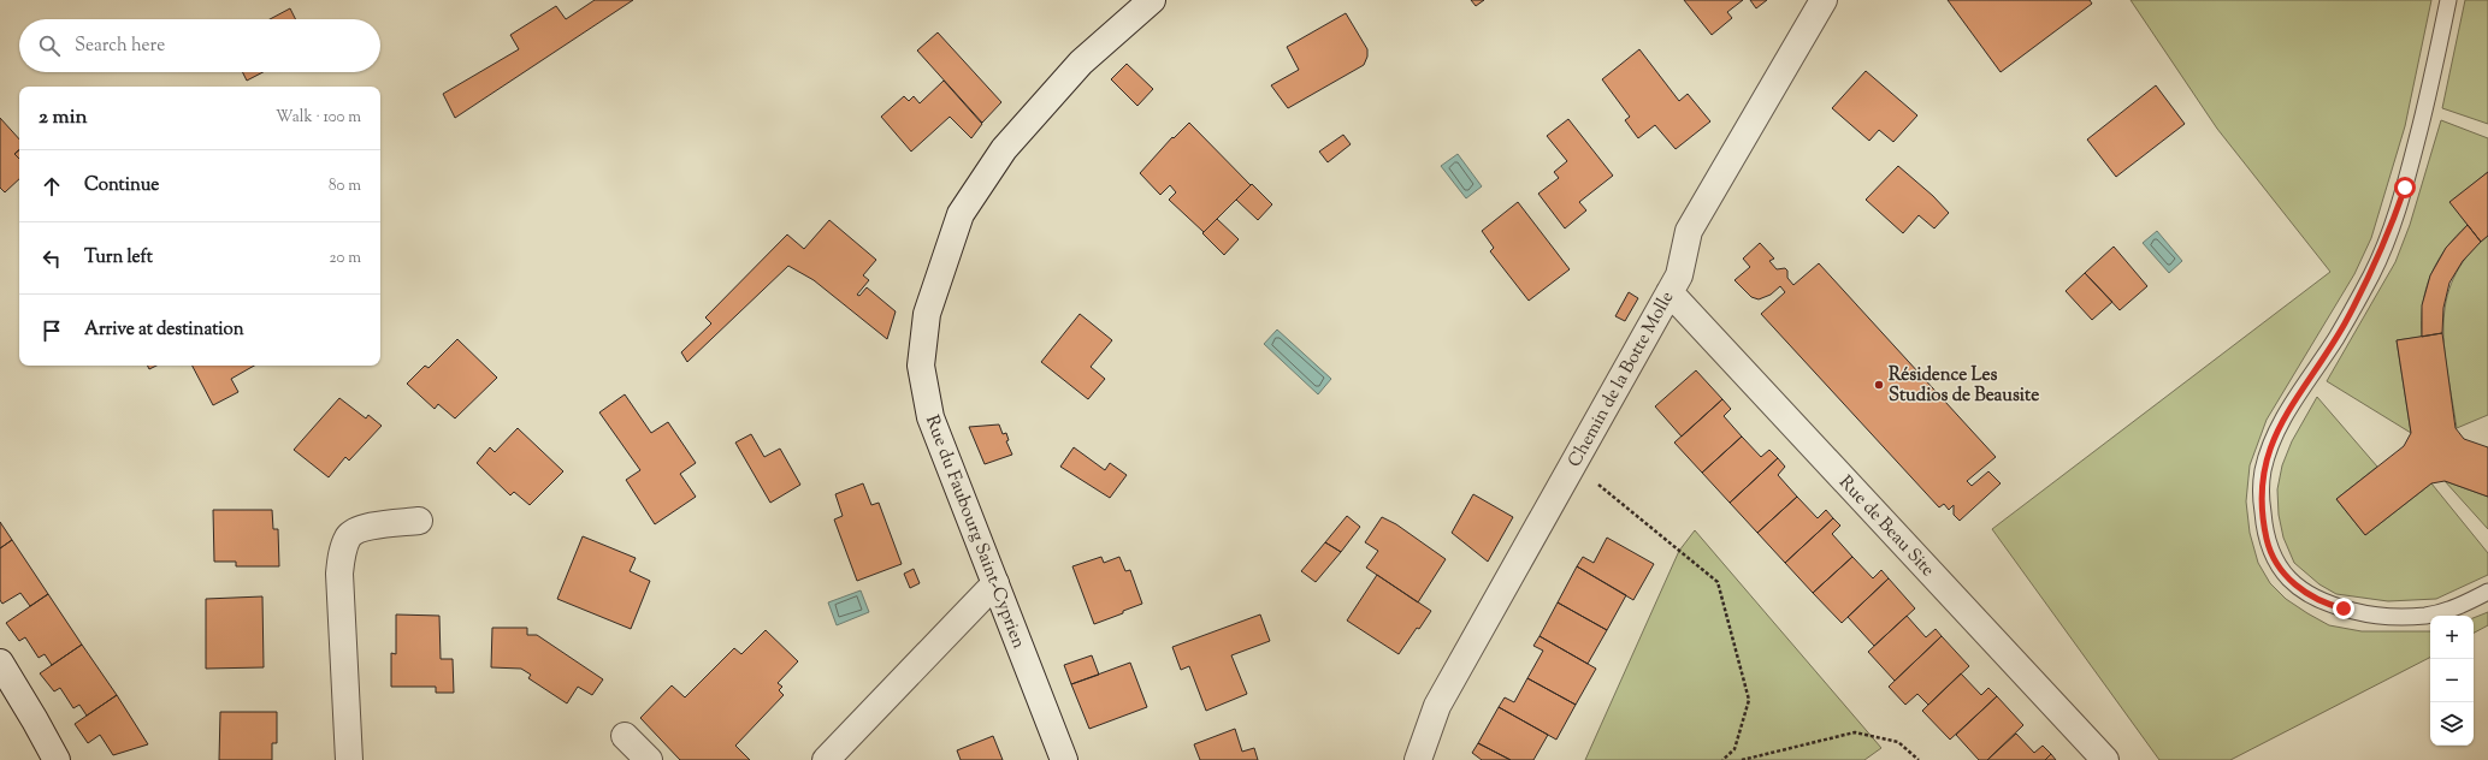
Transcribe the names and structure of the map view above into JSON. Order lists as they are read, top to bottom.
{
  "streets": {
    "street": ["Chemin de la Botte Molle", "Rue de Beau Site", "Rue du Faubourg Saint-Cyprien"]
  },
  "crossings": [
    ["Chemin de la Botte Molle", "Rue de Beau Site"]
  ],
  "places": ["Résidence Les Studios de Beausite"],
  "page": {
    "search": "Search here",
    "heading": ["2 min", "Walk · 100 m"],
    "list": [
      ["Continue", "80 m"],
      ["Turn left", "20 m"],
      "Arrive at destination"
    ],
    "map_buttons": ["+", "−"]
  }
}
